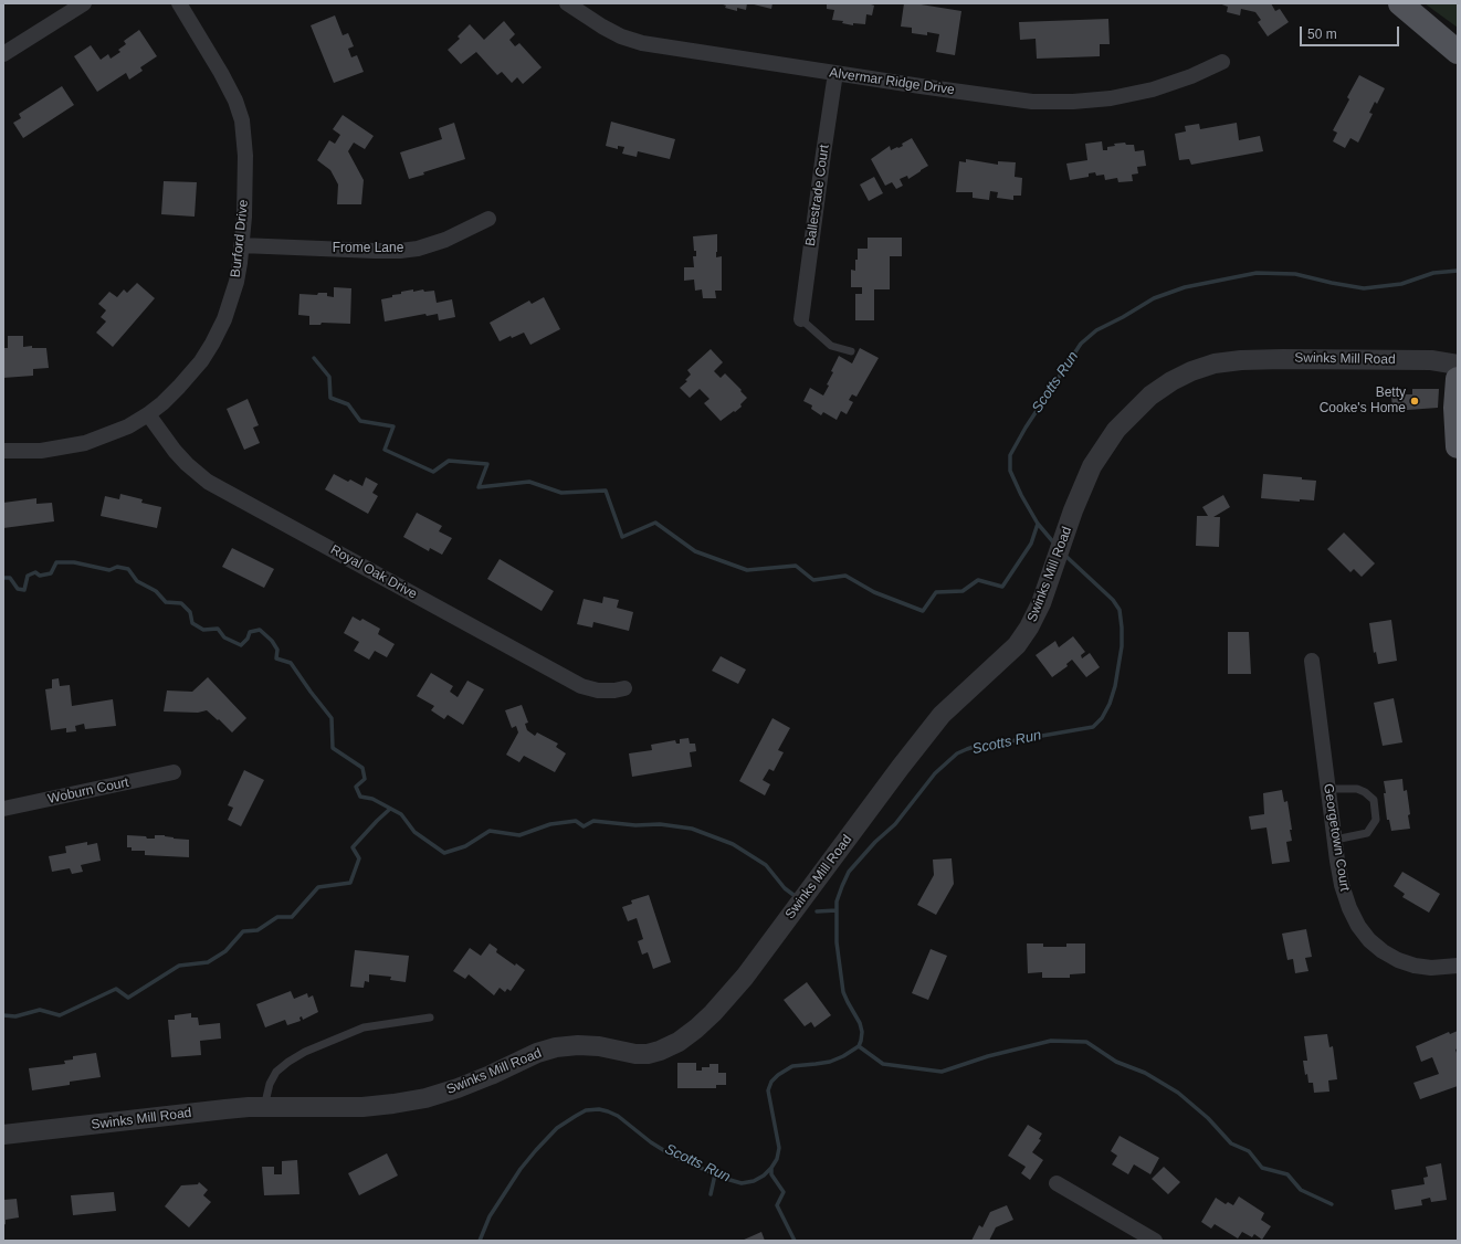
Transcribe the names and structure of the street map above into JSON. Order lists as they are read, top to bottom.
{
  "streets": {
    "street": [
      "Alvermar Ridge Drive",
      "Ballestrade Court",
      "Burford Drive",
      "Frome Lane",
      "Swinks Mill Road",
      "Royal Oak Drive",
      "Woburn Court",
      "Georgetown Court"
    ]
  },
  "crossings": [
    ["Alvermar Ridge Drive", "Ballestrade Court"],
    ["Burford Drive", "Frome Lane"],
    ["Burford Drive", "Royal Oak Drive"]
  ],
  "water": ["Scotts Run"],
  "places": ["Betty Cooke's Home"],
  "scale_bar": "50 m"
}
